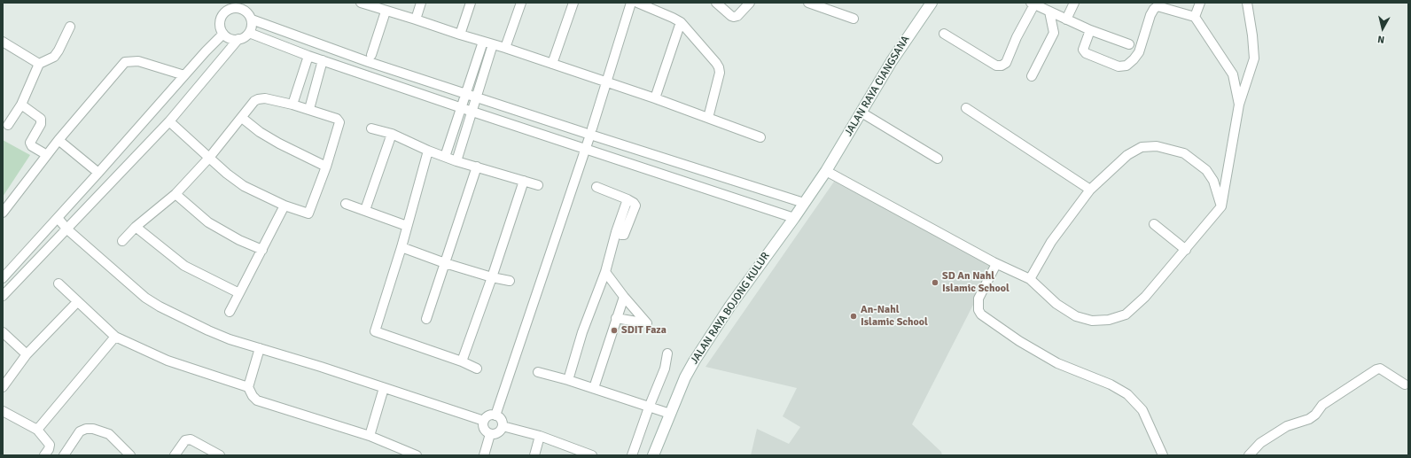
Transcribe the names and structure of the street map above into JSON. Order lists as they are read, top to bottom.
{
  "streets": {
    "main road": ["JALAN RAYA CIANGSANA", "JALAN RAYA BOJONG KULUR"]
  },
  "crossings": [
    ["JALAN RAYA CIANGSANA", "JALAN RAYA BOJONG KULUR"]
  ],
  "places": ["SD An Nahl Islamic School", "An-Nahl Islamic School", "SDIT Faza"],
  "north": "bottom"
}
